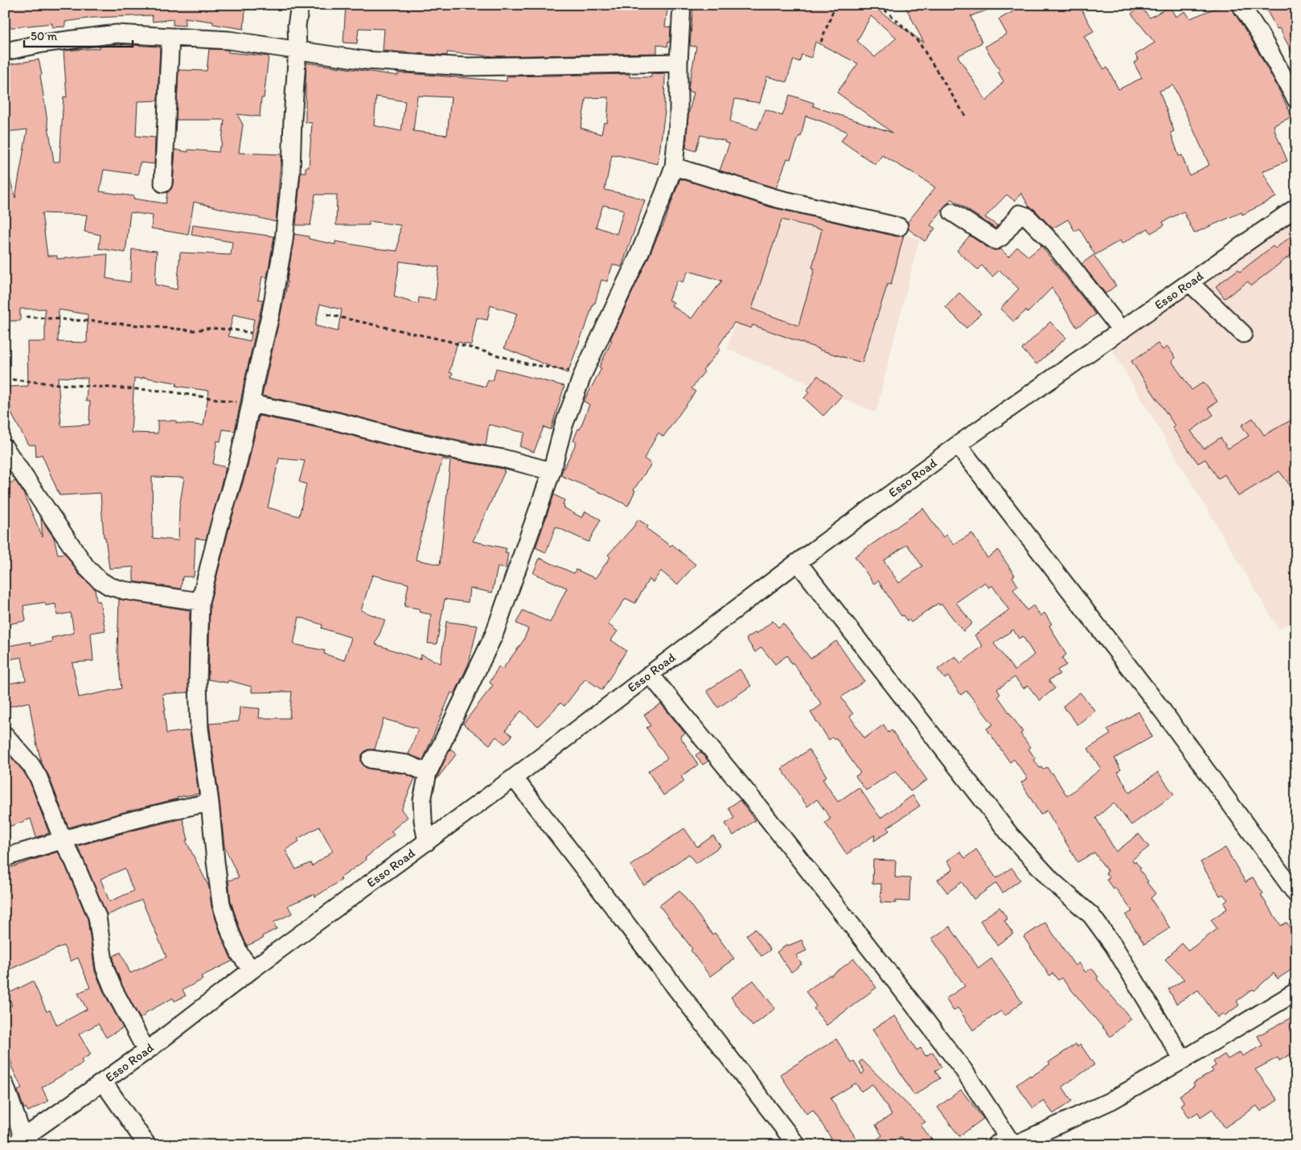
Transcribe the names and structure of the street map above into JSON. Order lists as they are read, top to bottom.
{
  "streets": {
    "street": ["Esso Road"]
  },
  "scale_bar": "50 m"
}
